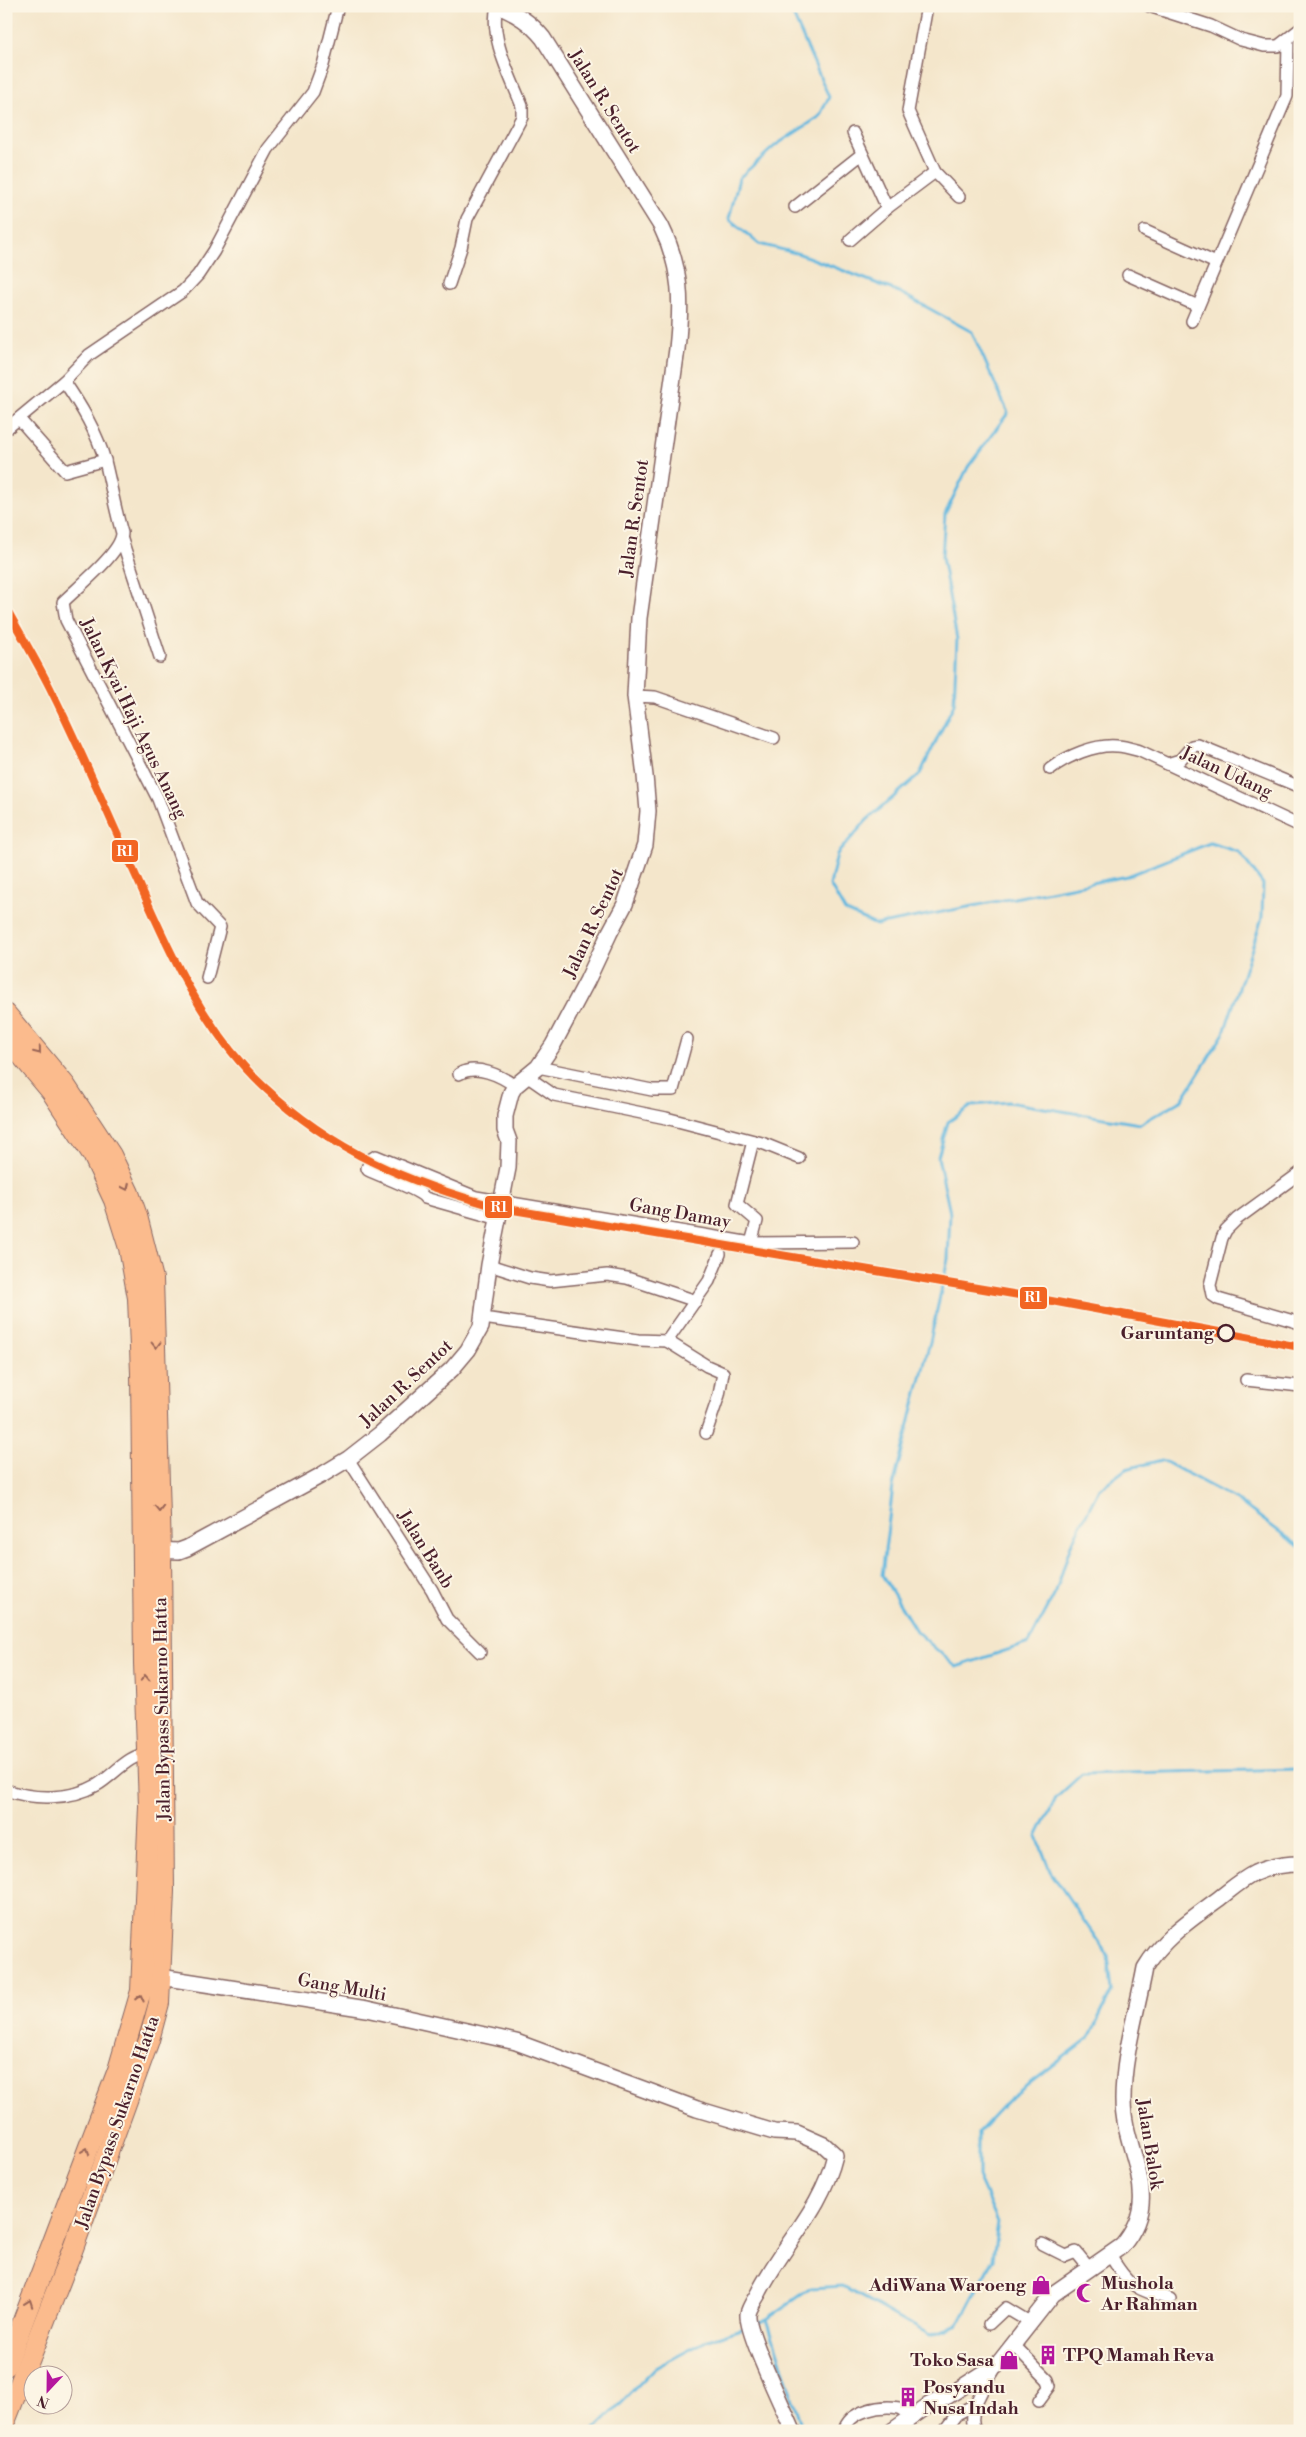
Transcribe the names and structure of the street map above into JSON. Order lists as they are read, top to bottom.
{
  "streets": {
    "highway": ["Jalan Bypass Sukarno Hatta"],
    "street": [
      "Jalan R. Sentot",
      "Jalan Kyai Haji Agus Anang",
      "Jalan Udang",
      "Gang Damay",
      "Jalan Banb",
      "Gang Multi",
      "Jalan Balok"
    ]
  },
  "crossings": [
    ["Jalan R. Sentot", "Gang Damay"],
    ["Jalan R. Sentot", "Jalan Banb"],
    ["Jalan R. Sentot", "Jalan Bypass Sukarno Hatta"],
    ["Jalan Bypass Sukarno Hatta", "Gang Multi"]
  ],
  "places": {
    "other": ["Garuntang"],
    "shop": ["AdiWana Waroeng", "Toko Sasa"],
    "mosque": ["Mushola Ar Rahman"],
    "building": ["TPQ Mamah Reva", "Posyandu Nusa Indah"]
  },
  "lines": ["transit line R1"],
  "north": "bottom"
}
